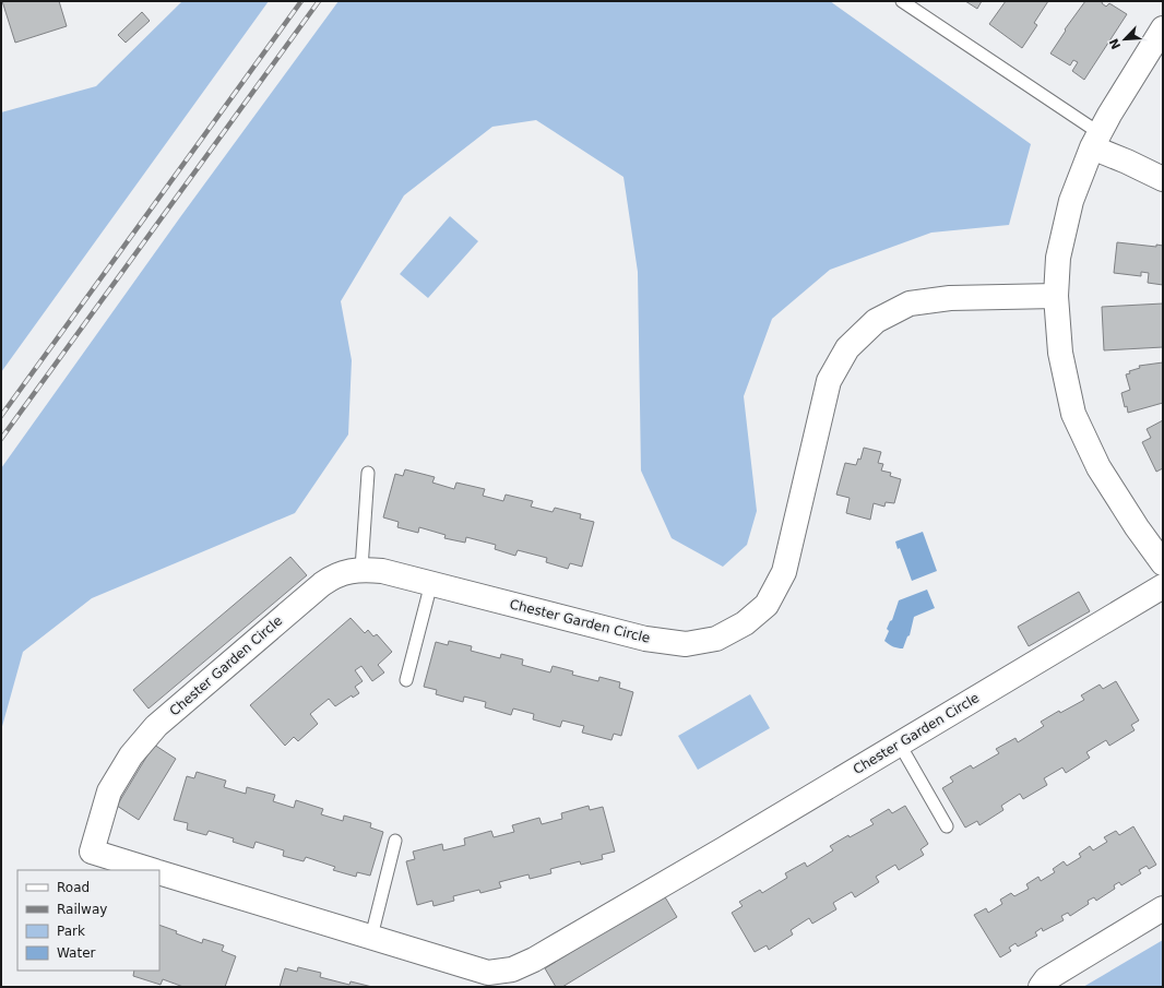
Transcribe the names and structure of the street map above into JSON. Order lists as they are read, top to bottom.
{
  "streets": {
    "street": ["Chester Garden Circle"]
  },
  "legend": [
    "Road",
    "Railway",
    "Park",
    "Water"
  ],
  "north": "bottom left"
}
